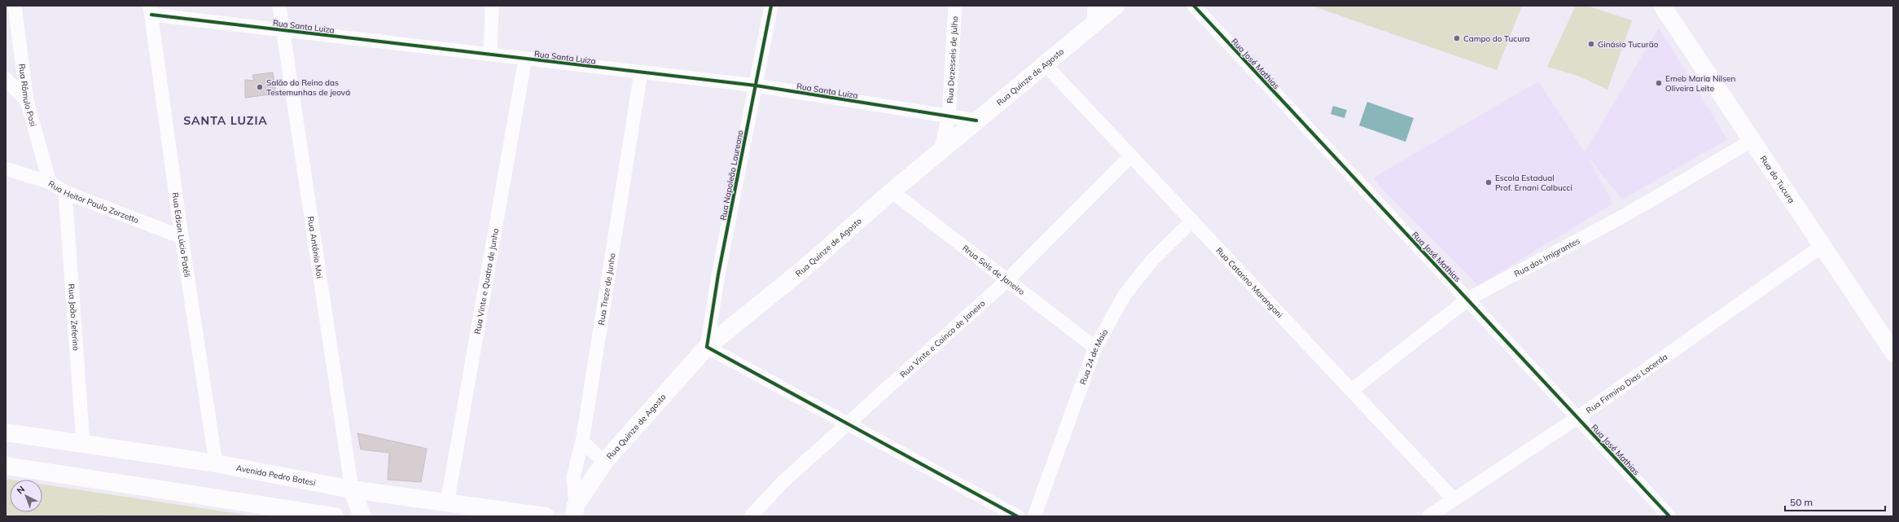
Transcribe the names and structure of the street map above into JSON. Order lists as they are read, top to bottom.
{
  "streets": {
    "main road": ["Rua Quinze de Agosto", "Rua do Tucura", "Avenida Pedro Botesi"],
    "street": [
      "Rua Santa Luiza",
      "Rua Dezesseis de Julho",
      "Rua José Mathias",
      "Rua Rômulo Posi",
      "Rua Napoleão Laureano",
      "Rua Heitor Paulo Zorzetto",
      "Rua Edson Lúcio Patéli",
      "Rua Antônio Moi",
      "Rua dos Imigrantes",
      "Rrua Seis de Janeiro",
      "Rua Vinte e Quatro de Junho",
      "Rua Catarino Marangoni",
      "Rua Treze de Junho",
      "Rua João Zeferino",
      "Rua Vinte e Coinco de Janeiro",
      "Rua 24 de Maio",
      "Rua Firmino Dias Lacerda"
    ]
  },
  "crossings": [
    ["Rua Santa Luiza", "Rua Dezesseis de Julho"],
    ["Rua Santa Luiza", "Rua Quinze de Agosto"],
    ["Rua Santa Luiza", "Rua Napoleão Laureano"],
    ["Rua Santa Luiza", "Rua Edson Lúcio Patéli"],
    ["Rua Santa Luiza", "Rua Antônio Moi"],
    ["Rua Santa Luiza", "Rua Vinte e Quatro de Junho"],
    ["Rua Santa Luiza", "Rua Treze de Junho"],
    ["Rua Dezesseis de Julho", "Rua Quinze de Agosto"],
    ["Rua José Mathias", "Rua dos Imigrantes"],
    ["Rua José Mathias", "Rua Firmino Dias Lacerda"],
    ["Rua Quinze de Agosto", "Rua Napoleão Laureano"],
    ["Rua Quinze de Agosto", "Rrua Seis de Janeiro"],
    ["Rua Quinze de Agosto", "Rua Catarino Marangoni"],
    ["Rua Quinze de Agosto", "Rua Treze de Junho"],
    ["Rua Rômulo Posi", "Rua Heitor Paulo Zorzetto"],
    ["Rua do Tucura", "Rua dos Imigrantes"],
    ["Rua do Tucura", "Rua Firmino Dias Lacerda"],
    ["Rua Heitor Paulo Zorzetto", "Rua Edson Lúcio Patéli"],
    ["Rua Heitor Paulo Zorzetto", "Rua João Zeferino"],
    ["Rua Edson Lúcio Patéli", "Avenida Pedro Botesi"],
    ["Rua Antônio Moi", "Avenida Pedro Botesi"],
    ["Rua dos Imigrantes", "Rua Catarino Marangoni"],
    ["Rrua Seis de Janeiro", "Rua Vinte e Coinco de Janeiro"],
    ["Rrua Seis de Janeiro", "Rua 24 de Maio"],
    ["Rua Vinte e Quatro de Junho", "Avenida Pedro Botesi"],
    ["Rua Catarino Marangoni", "Rua Vinte e Coinco de Janeiro"],
    ["Rua Catarino Marangoni", "Rua 24 de Maio"],
    ["Rua Catarino Marangoni", "Rua Firmino Dias Lacerda"],
    ["Rua João Zeferino", "Avenida Pedro Botesi"]
  ],
  "districts": ["SANTA LUZIA"],
  "places": [
    "Campo do Tucura",
    "Ginásio Tucurão",
    "Emeb Maria Nilsen Oliveira Leite",
    "Salão do Reino das Testemunhas de jeová",
    "Escola Estadual Prof. Ernani Calbucci"
  ],
  "scale_bar": "50 m",
  "north": "top left"
}
